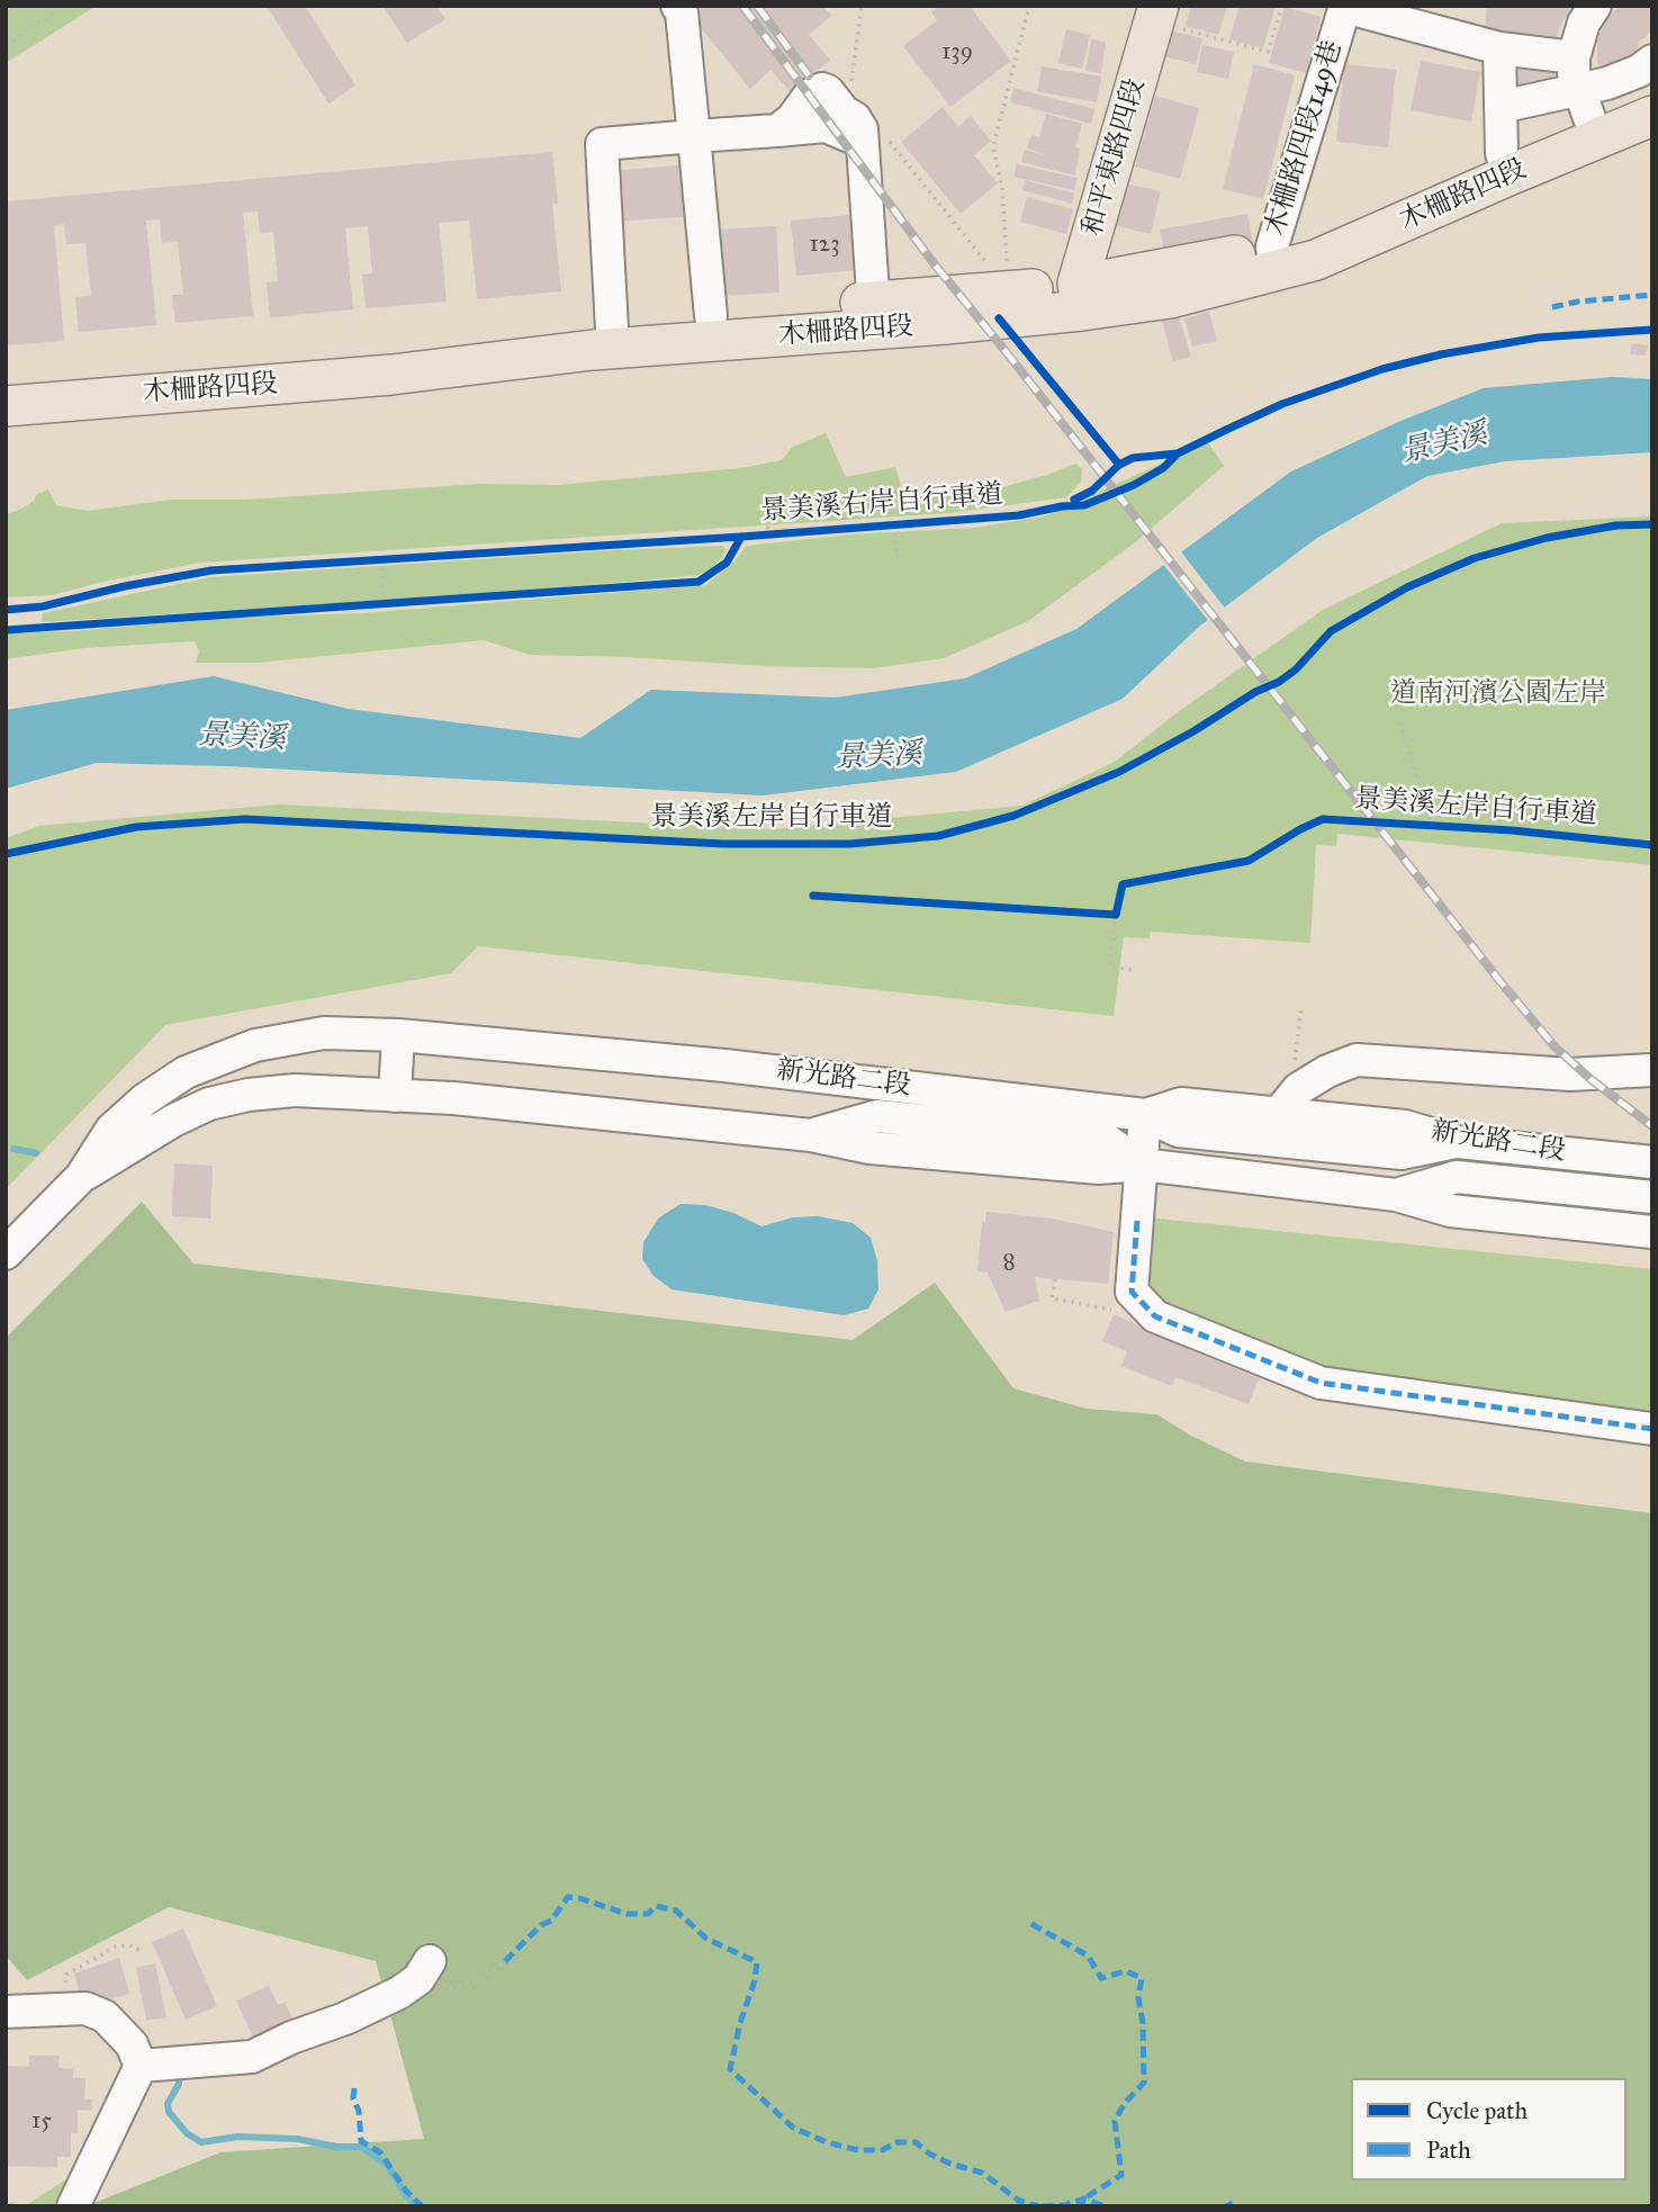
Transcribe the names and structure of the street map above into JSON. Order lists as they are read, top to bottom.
{
  "streets": {
    "main road": ["和平東路四段", "木柵路四段"],
    "street": ["木柵路四段149巷", "新光路二段"],
    "cycle path": ["景美溪右岸自行車道", "景美溪左岸自行車道"]
  },
  "crossings": [
    ["木柵路四段149巷", "木柵路四段"],
    ["和平東路四段", "木柵路四段"]
  ],
  "water": ["景美溪"],
  "parks": ["道南河濱公園左岸"],
  "house_numbers": [
    "139",
    "123",
    "8",
    "15"
  ],
  "legend": ["Cycle path", "Path"]
}
